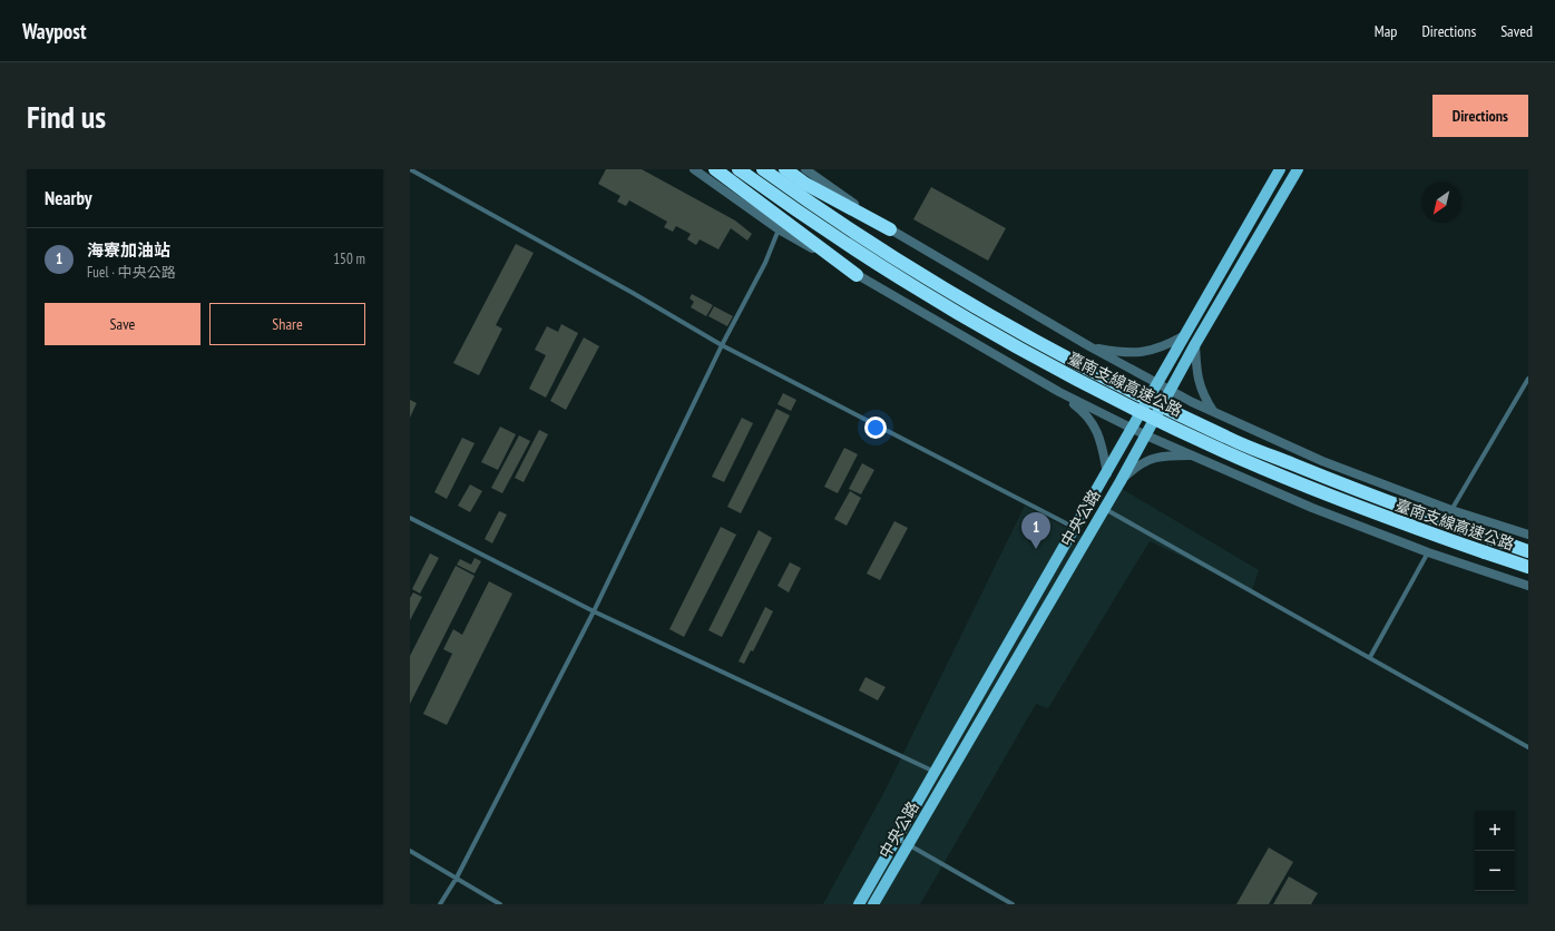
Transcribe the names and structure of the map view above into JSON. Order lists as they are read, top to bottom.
{
  "streets": {
    "highway": ["臺南支線高速公路"],
    "main road": ["中央公路"]
  },
  "north": "bottom left",
  "page": {
    "header": "Waypost",
    "nav": ["Map", "Directions", "Saved"],
    "buttons": [
      "Directions",
      ["Save", "Share"]
    ],
    "title": "Find us",
    "heading": "Nearby",
    "list": [
      {
        "mark": "1",
        "name": "海寮加油站",
        "note": "Fuel · 中央公路",
        "value": "150 m"
      }
    ],
    "pins": "1",
    "map_buttons": ["+", "−"]
  }
}
